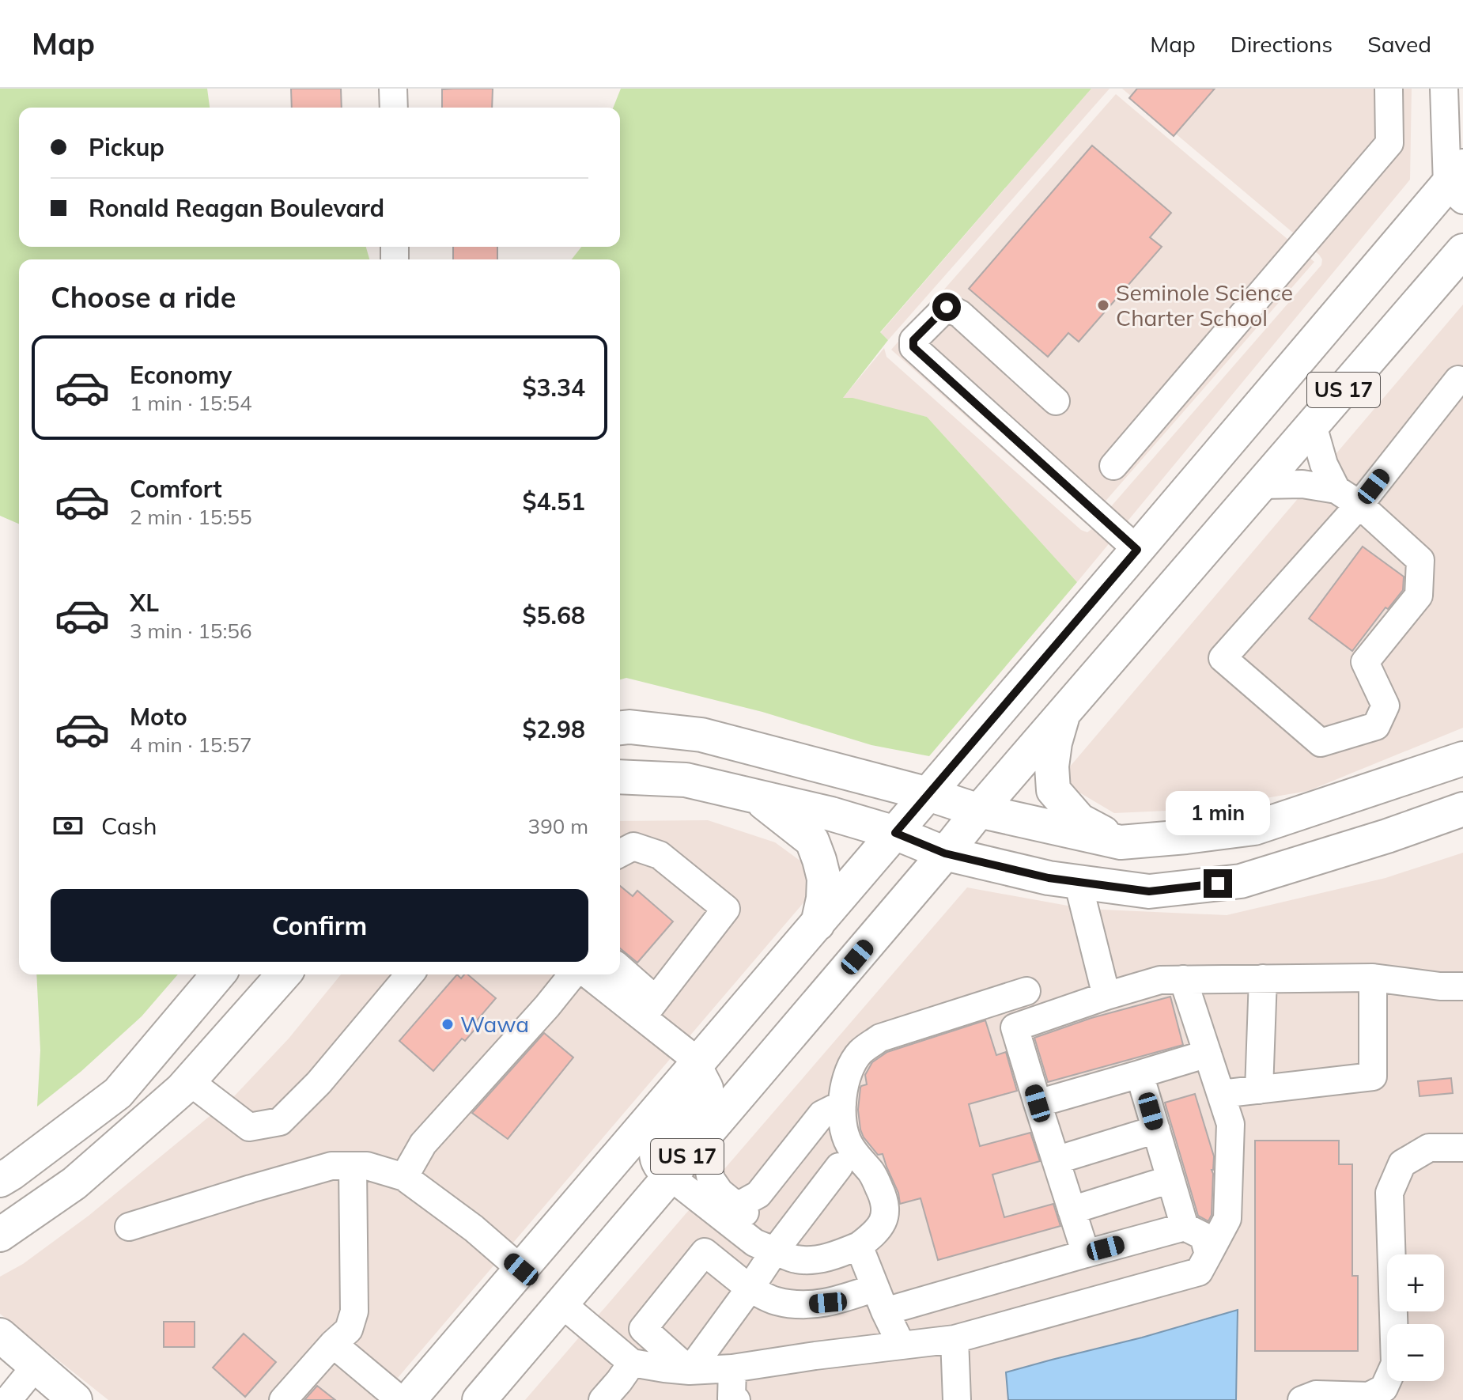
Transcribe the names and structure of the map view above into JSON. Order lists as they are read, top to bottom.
{
  "streets": {
    "main road": ["US 17"]
  },
  "places": ["Seminole Science Charter School", "Wawa"],
  "page": {
    "header": "Map",
    "nav": ["Map", "Directions", "Saved"],
    "banner": ["Pickup", "Ronald Reagan Boulevard"],
    "heading": "Choose a ride",
    "list": [
      {
        "name": "Economy",
        "note": "1 min · 15:54",
        "value": "$3.34"
      },
      {
        "name": "Comfort",
        "note": "2 min · 15:55",
        "value": "$4.51"
      },
      {
        "name": "XL",
        "note": "3 min · 15:56",
        "value": "$5.68"
      },
      {
        "name": "Moto",
        "note": "4 min · 15:57",
        "value": "$2.98"
      }
    ],
    "bubble": "1 min",
    "pay": ["Cash", "390 m"],
    "buttons": "Confirm",
    "map_buttons": ["+", "−"]
  }
}
